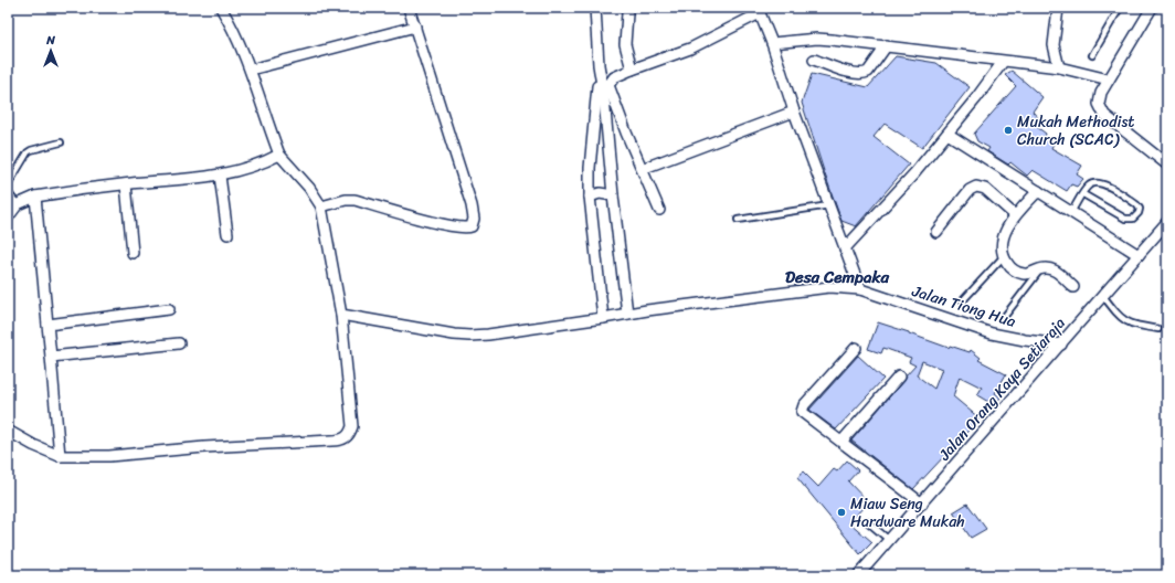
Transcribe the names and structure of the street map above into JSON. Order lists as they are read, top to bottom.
{
  "streets": {
    "street": ["Jalan Tiong Hua", "Jalan Orang Kaya Setiaraja"]
  },
  "crossings": [
    ["Jalan Tiong Hua", "Jalan Orang Kaya Setiaraja"]
  ],
  "districts": ["Desa Cempaka"],
  "places": ["Mukah Methodist Church (SCAC)", "Miaw Seng Hardware Mukah"],
  "north": "top"
}
